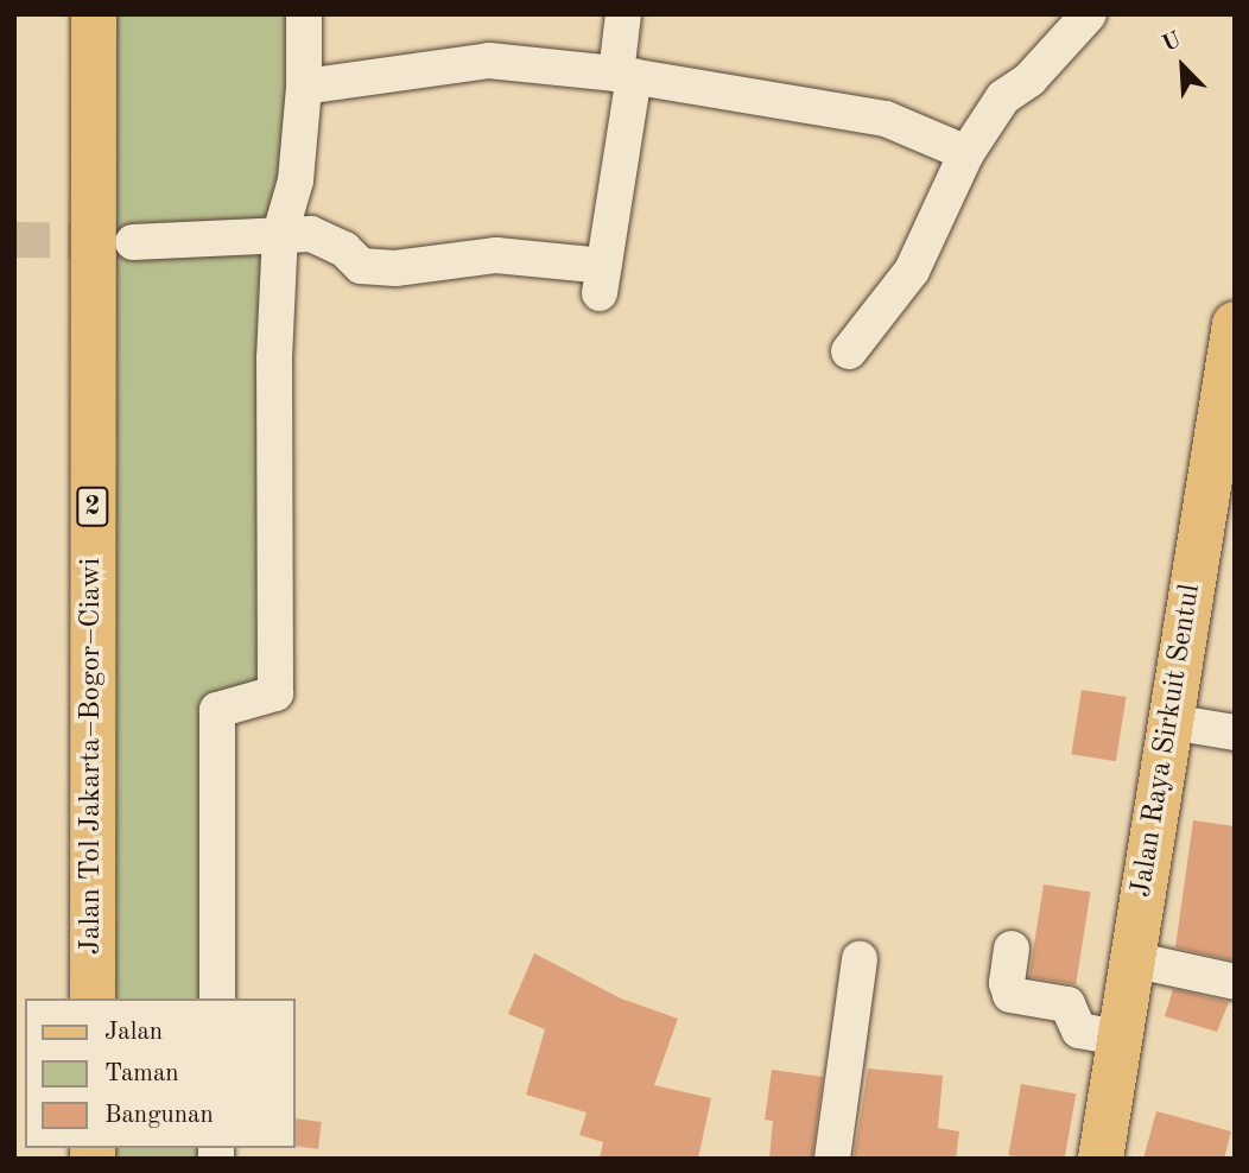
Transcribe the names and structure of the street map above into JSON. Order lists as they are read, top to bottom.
{
  "streets": {
    "main road": ["2", "Jalan Raya Sirkuit Sentul", "Jalan Tol Jakarta–Bogor–Ciawi"]
  },
  "legend": ["Jalan", "Taman", "Bangunan"],
  "north": "top left"
}
